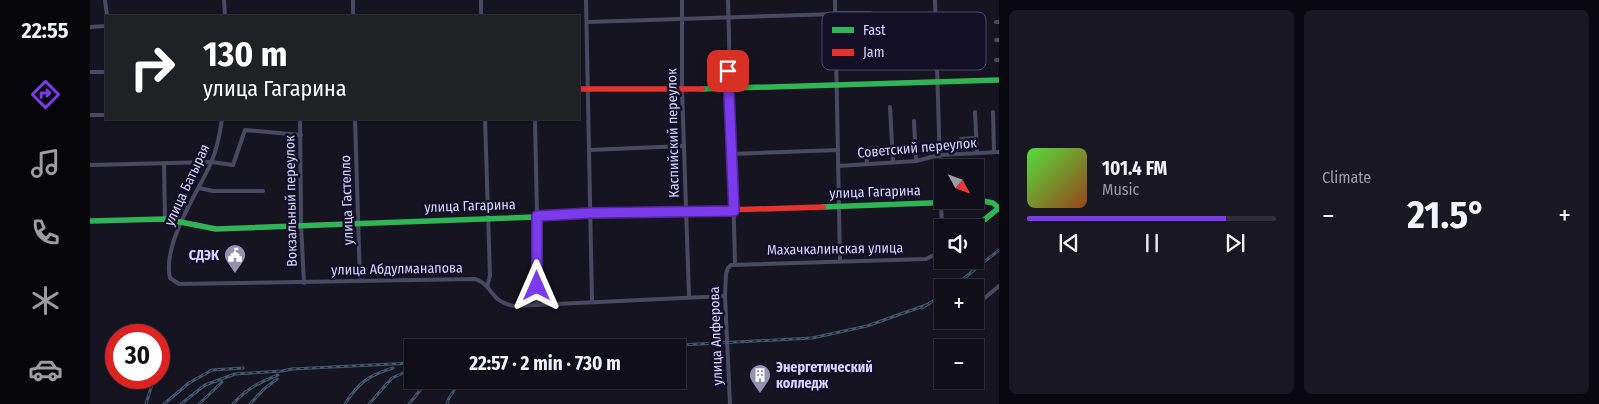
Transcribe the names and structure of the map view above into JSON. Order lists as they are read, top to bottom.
{
  "streets": {
    "street": [
      "Каспийский переулок",
      "Советский переулок",
      "улица Батырая",
      "улица Гагарина",
      "улица Гастелло",
      "Вокзальный переулок",
      "Махачкалинская улица",
      "улица Абдулманапова",
      "улица Алферова"
    ]
  },
  "crossings": [
    ["Каспийский переулок", "улица Гагарина"],
    ["Каспийский переулок", "улица Абдулманапова"],
    ["улица Батырая", "улица Гагарина"],
    ["улица Батырая", "улица Абдулманапова"],
    ["улица Гагарина", "улица Гастелло"],
    ["улица Гагарина", "Вокзальный переулок"],
    ["улица Гастелло", "улица Абдулманапова"],
    ["Вокзальный переулок", "улица Абдулманапова"],
    ["Махачкалинская улица", "улица Алферова"],
    ["улица Абдулманапова", "улица Алферова"]
  ],
  "places": {
    "public building": ["СДЭК"],
    "building": ["Энергетический колледж"]
  },
  "legend": ["Fast", "Jam"],
  "north": "bottom right",
  "page": {
    "tabs": "22:55",
    "tile": "Climate",
    "turn": ["130 m", "улица Гагарина"],
    "song": ["101.4 FM", "Music"],
    "map_buttons": ["+", "−"],
    "heat": ["−", "21.5°", "+"],
    "limit": "30",
    "trip": "22:57 · 2 min · 730 m"
  }
}
